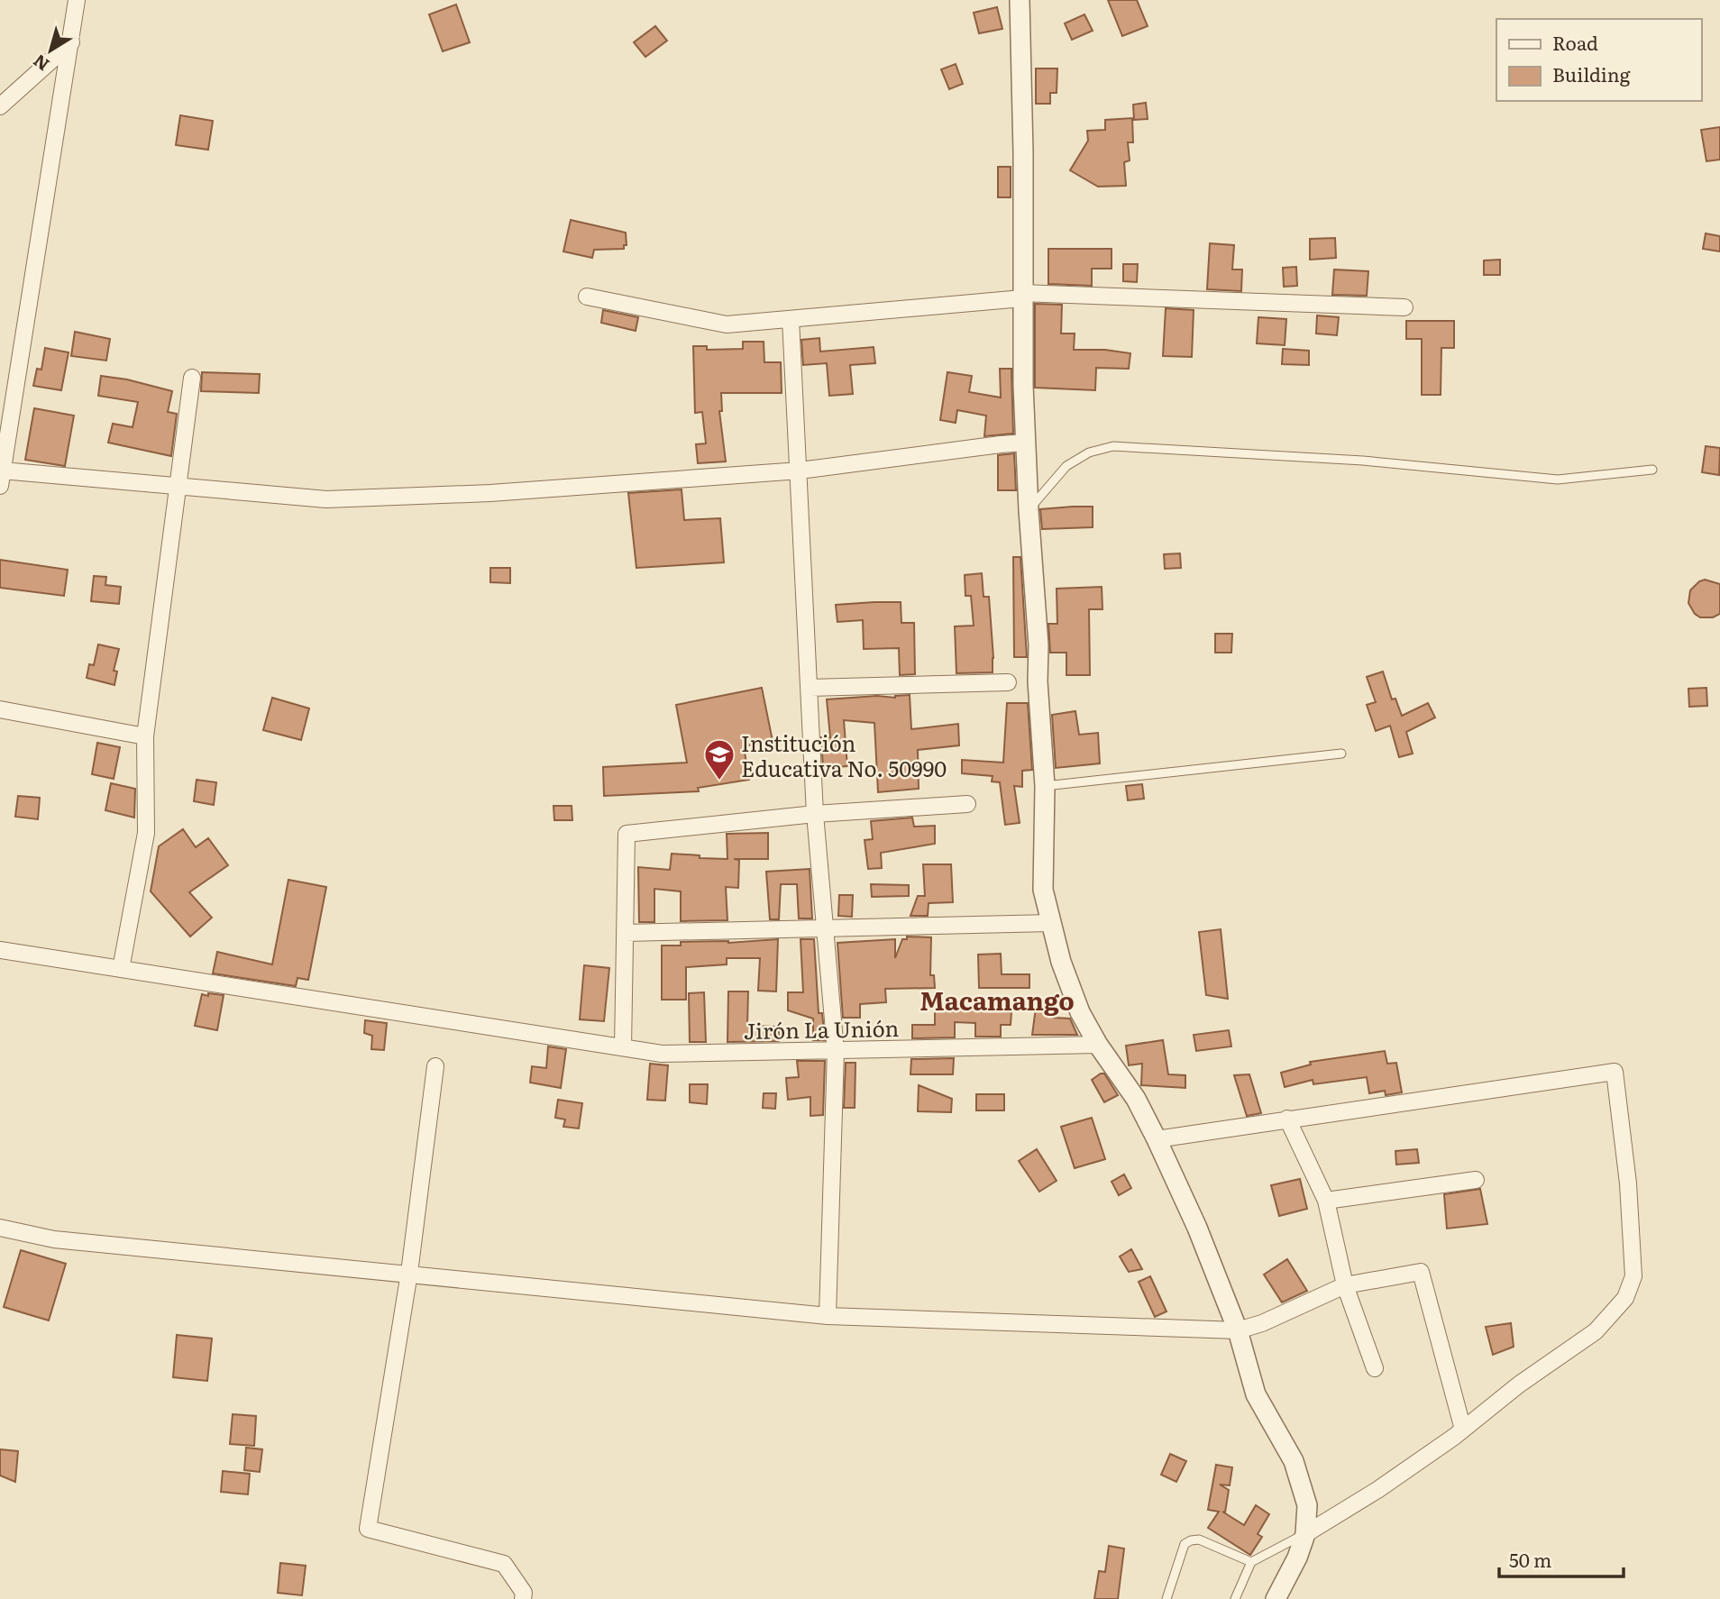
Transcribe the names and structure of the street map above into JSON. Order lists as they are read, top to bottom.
{
  "streets": {
    "street": ["Jirón La Unión"]
  },
  "districts": ["Macamango"],
  "places": {
    "school or university": ["Institución Educativa No. 50990"]
  },
  "legend": ["Road", "Building"],
  "scale_bar": "50 m",
  "north": "bottom left"
}
